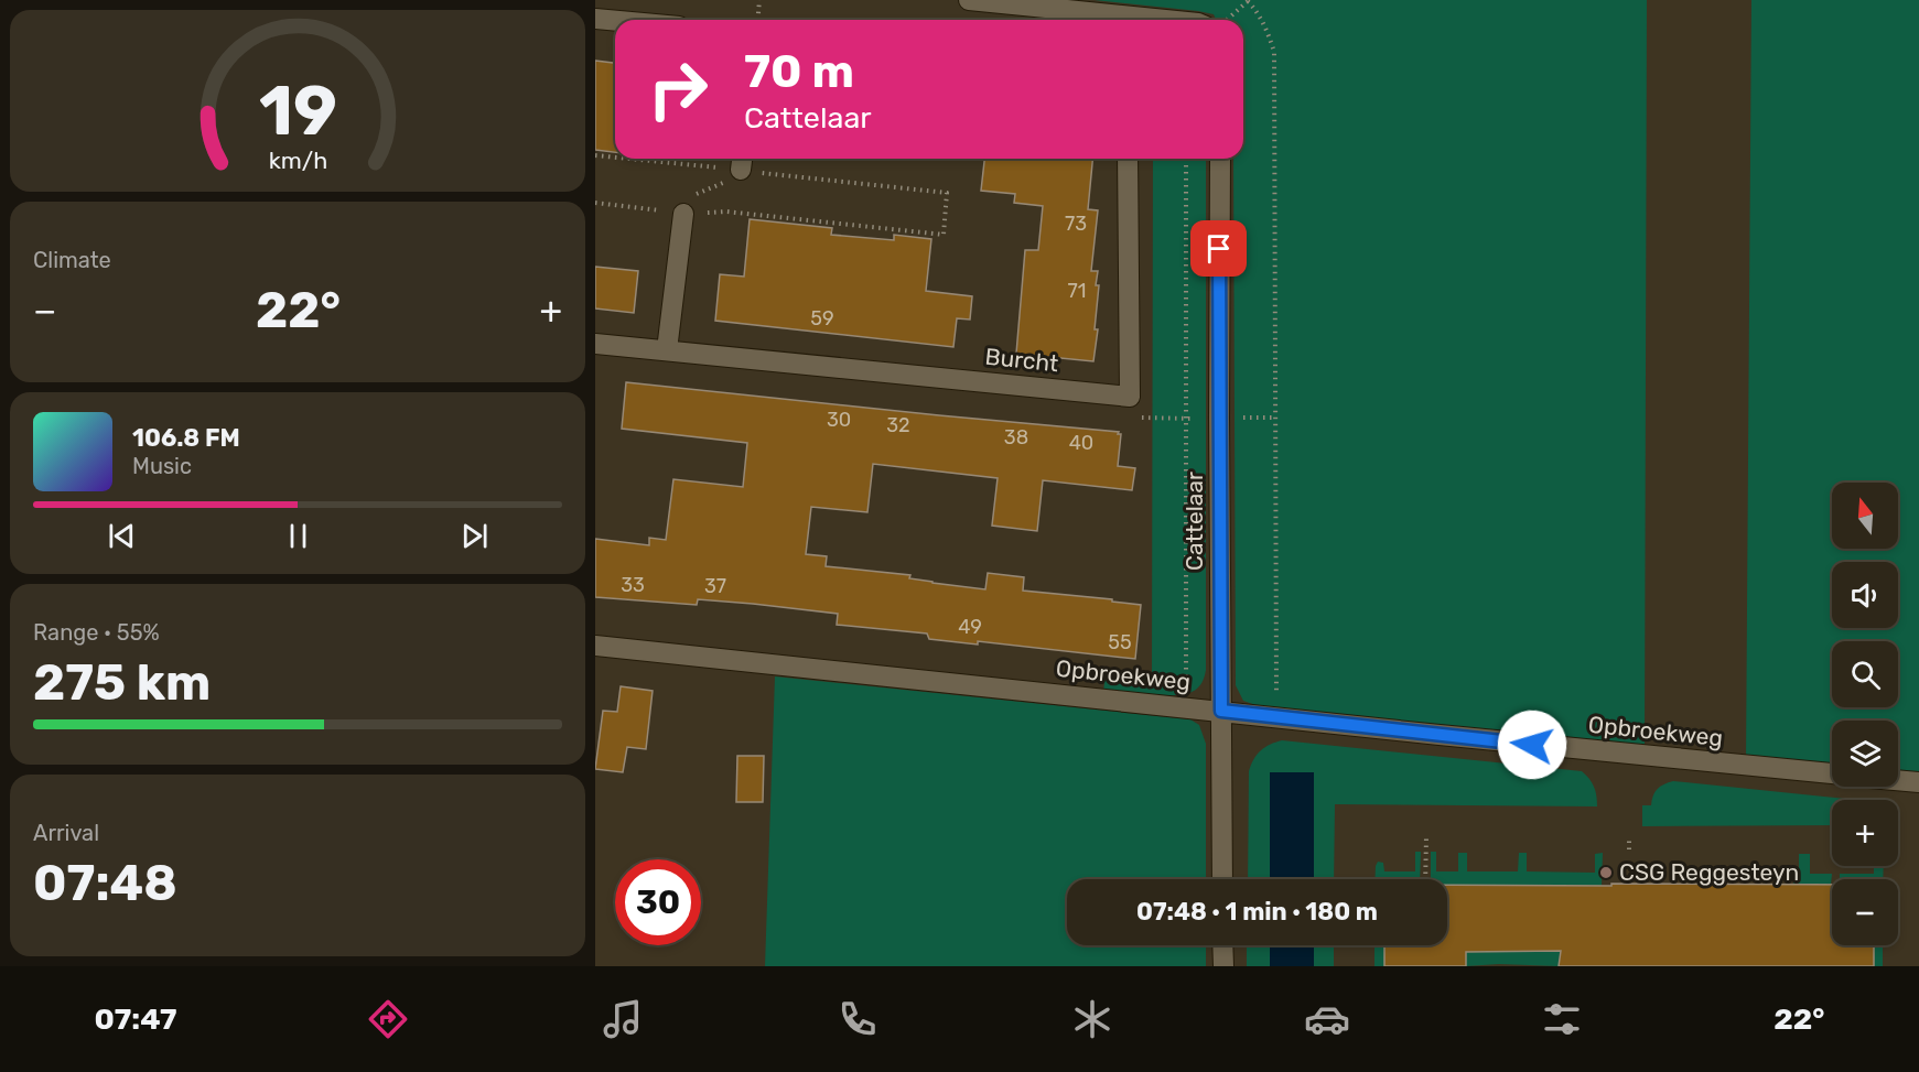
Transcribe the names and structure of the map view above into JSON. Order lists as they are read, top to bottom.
{
  "streets": {
    "street": ["Burcht", "Cattelaar", "Opbroekweg"]
  },
  "crossings": [
    ["Cattelaar", "Opbroekweg"]
  ],
  "places": ["CSG Reggesteyn"],
  "house_numbers": [
    "73",
    "71",
    "59",
    "30",
    "32",
    "38",
    "40",
    "33",
    "37",
    "49",
    "55"
  ],
  "north": "top",
  "page": {
    "turn": ["70 m", "Cattelaar"],
    "tile": [
      "Climate",
      ["Range · 55%", "275 km"],
      ["Arrival", "07:48"]
    ],
    "heat": ["−", "22°", "+"],
    "song": ["106.8 FM", "Music"],
    "map_buttons": ["+", "−"],
    "limit": "30",
    "trip": "07:48 · 1 min · 180 m",
    "tabs": ["07:47", "22°"],
    "gauge": ["19", "km/h"]
  }
}
